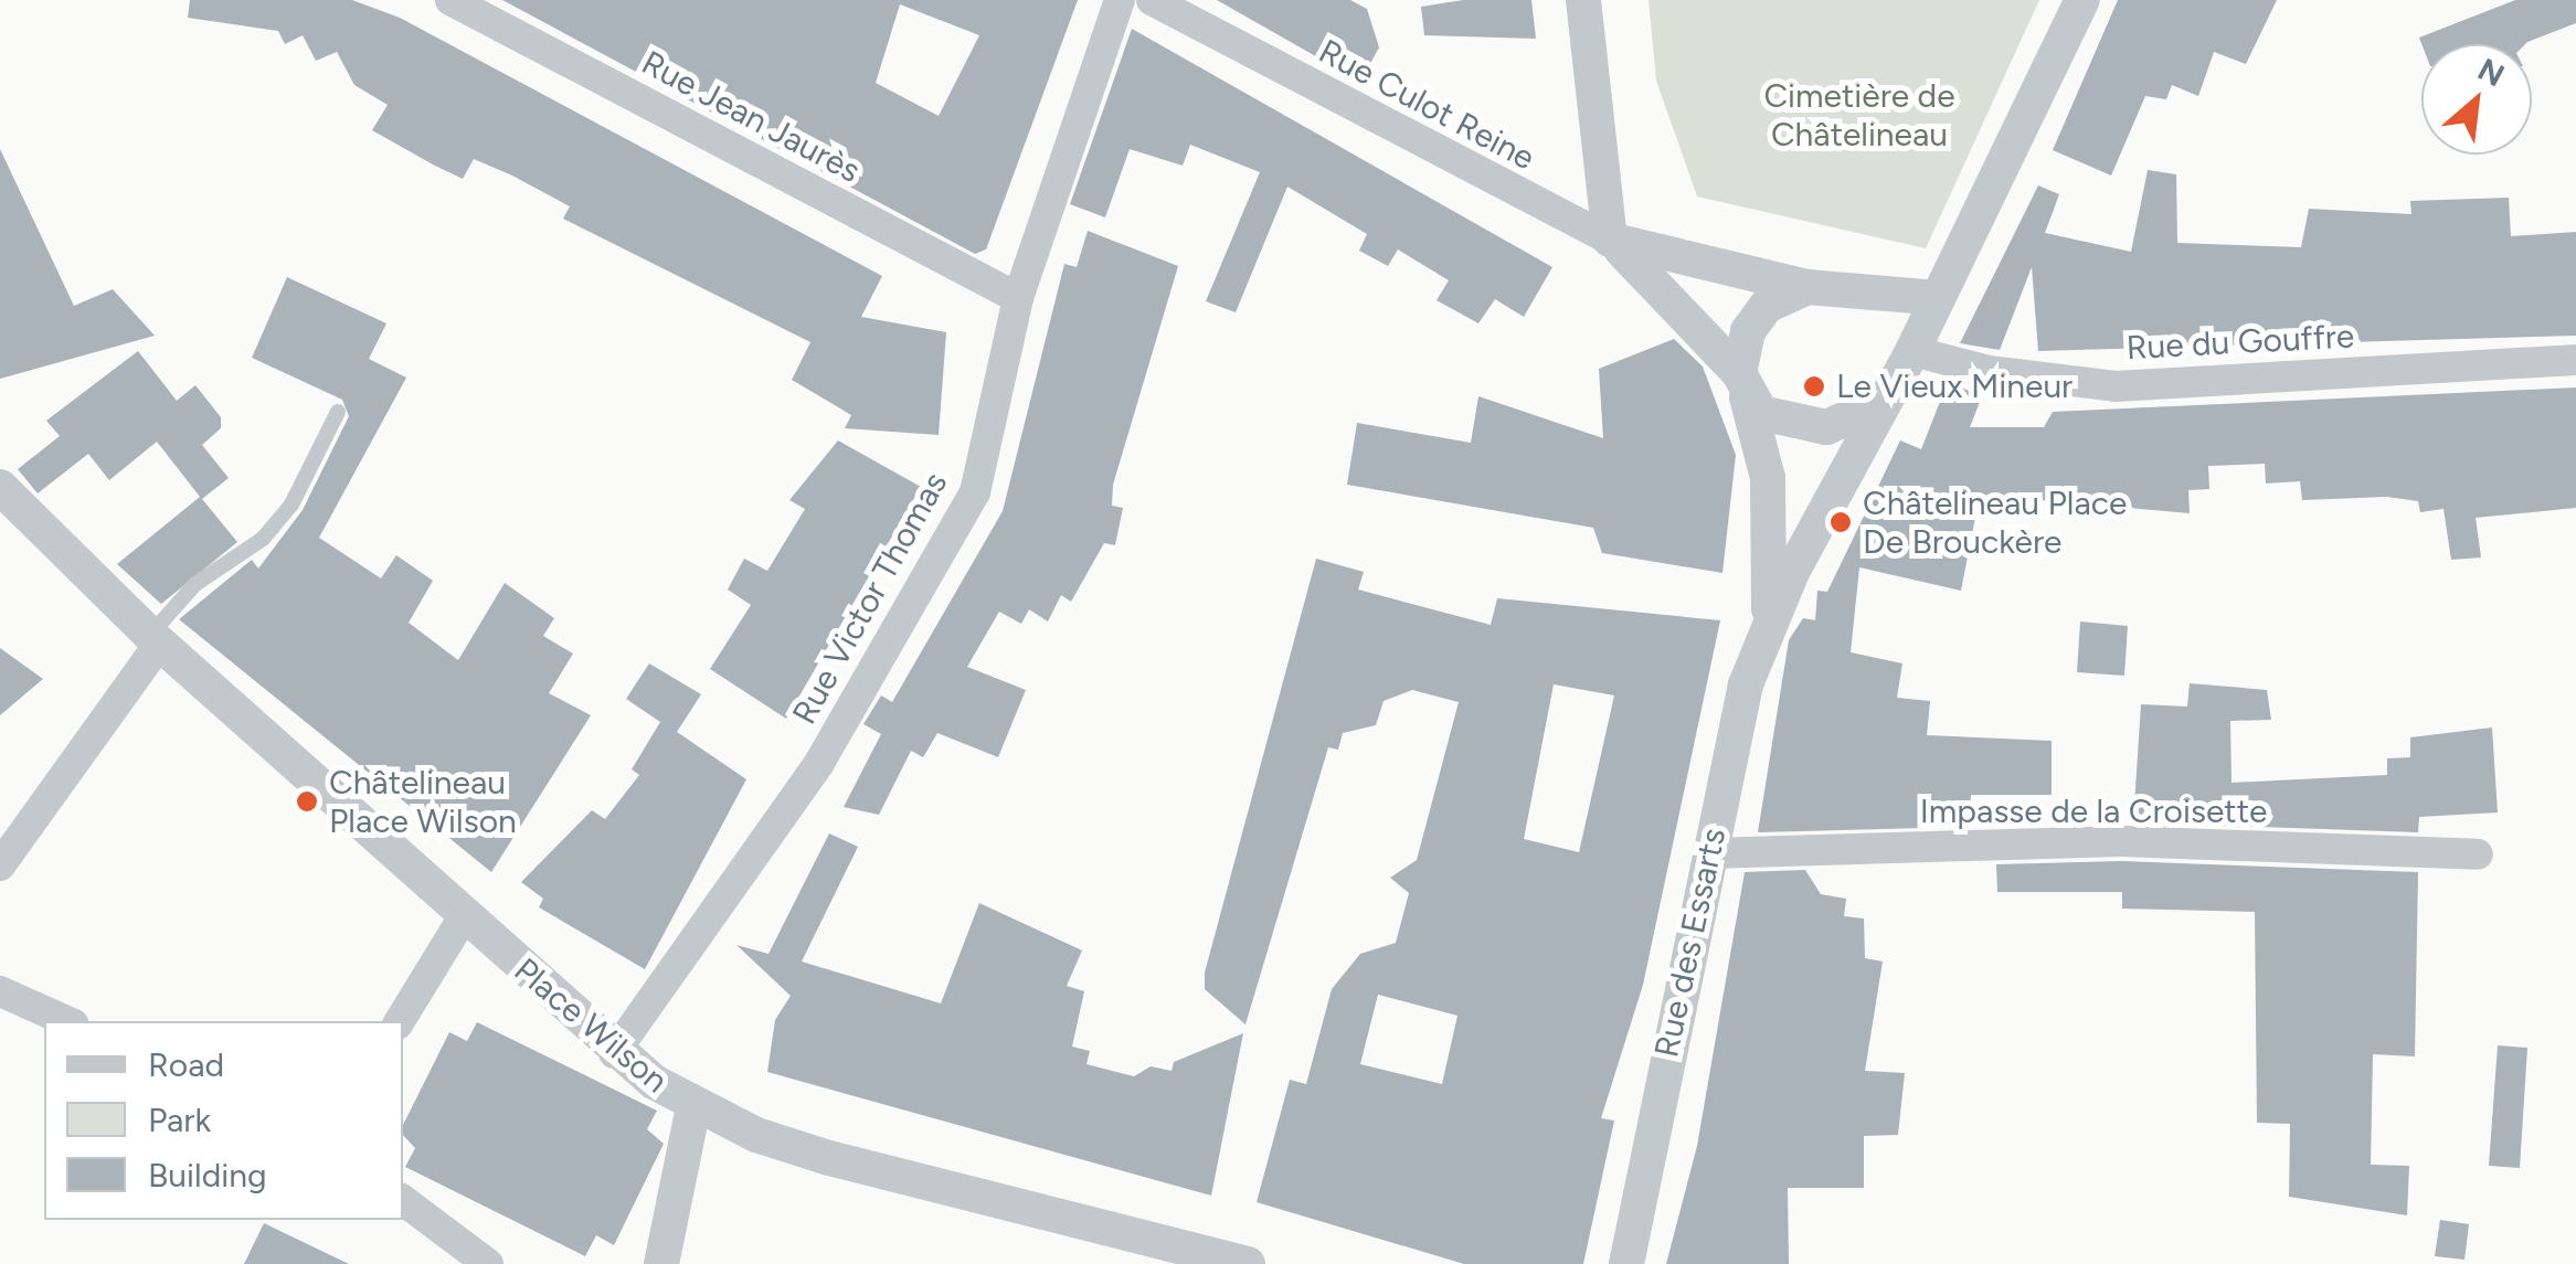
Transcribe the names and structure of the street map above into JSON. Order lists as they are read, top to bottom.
{
  "streets": {
    "street": [
      "Rue Culot Reine",
      "Rue Jean Jaurès",
      "Rue du Gouffre",
      "Rue Victor Thomas",
      "Impasse de la Croisette",
      "Rue des Essarts",
      "Place Wilson"
    ]
  },
  "crossings": [
    ["Rue Jean Jaurès", "Rue Victor Thomas"],
    ["Rue du Gouffre", "Rue des Essarts"],
    ["Rue Victor Thomas", "Place Wilson"],
    ["Impasse de la Croisette", "Rue des Essarts"]
  ],
  "parks": ["Cimetière de Châtelineau"],
  "places": ["Le Vieux Mineur", "Châtelineau Place De Brouckère", "Châtelineau Place Wilson"],
  "legend": ["Road", "Park", "Building"],
  "north": "top right"
}
